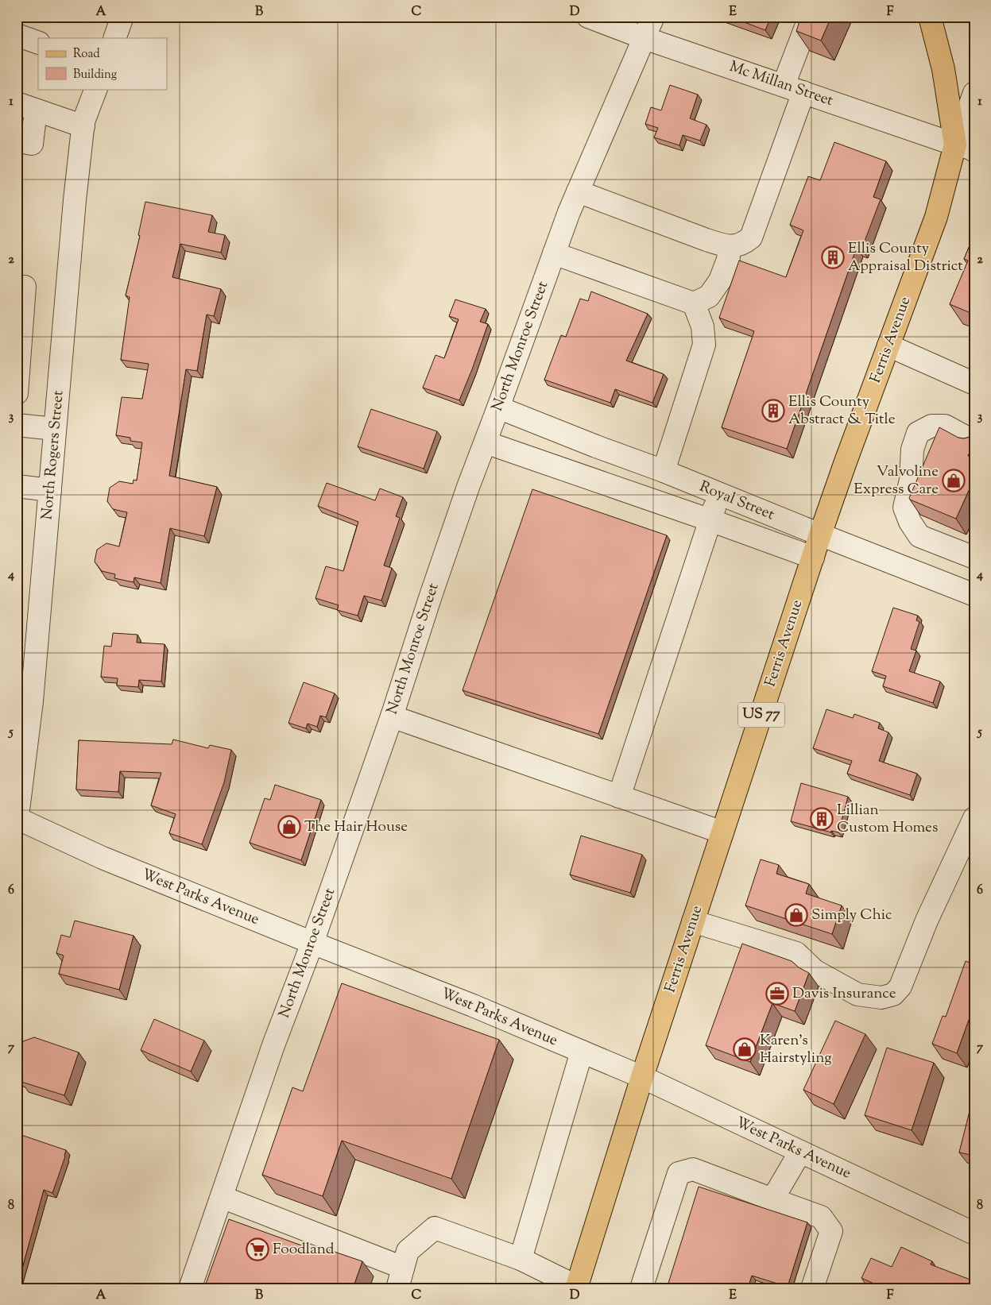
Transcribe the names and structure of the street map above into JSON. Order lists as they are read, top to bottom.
{
  "streets": {
    "main road": ["Ferris Avenue", "US 77"],
    "street": [
      "Mc Millan Street",
      "North Monroe Street",
      "North Rogers Street",
      "Royal Street",
      "West Parks Avenue"
    ]
  },
  "crossings": [
    ["Mc Millan Street", "Ferris Avenue"],
    ["Mc Millan Street", "North Monroe Street"],
    ["Mc Millan Street", "US 77"],
    ["Ferris Avenue", "Royal Street"],
    ["Ferris Avenue", "US 77"],
    ["Ferris Avenue", "West Parks Avenue"],
    ["North Monroe Street", "Royal Street"],
    ["North Monroe Street", "West Parks Avenue"],
    ["North Rogers Street", "West Parks Avenue"]
  ],
  "places": {
    "building": ["Ellis County Appraisal District", "Ellis County Abstract & Title", "Lillian Custom Homes"],
    "shop": [
      "Valvoline Express Care",
      "The Hair House",
      "Simply Chic",
      "Karen's Hairstyling"
    ],
    "office": ["Davis Insurance"],
    "supermarket": ["Foodland"]
  },
  "legend": ["Road", "Building"],
  "grid": {
    "columns": [
      "A",
      "B",
      "C",
      "D",
      "E",
      "F"
    ],
    "rows": [
      "1",
      "2",
      "3",
      "4",
      "5",
      "6",
      "7",
      "8"
    ]
  }
}
